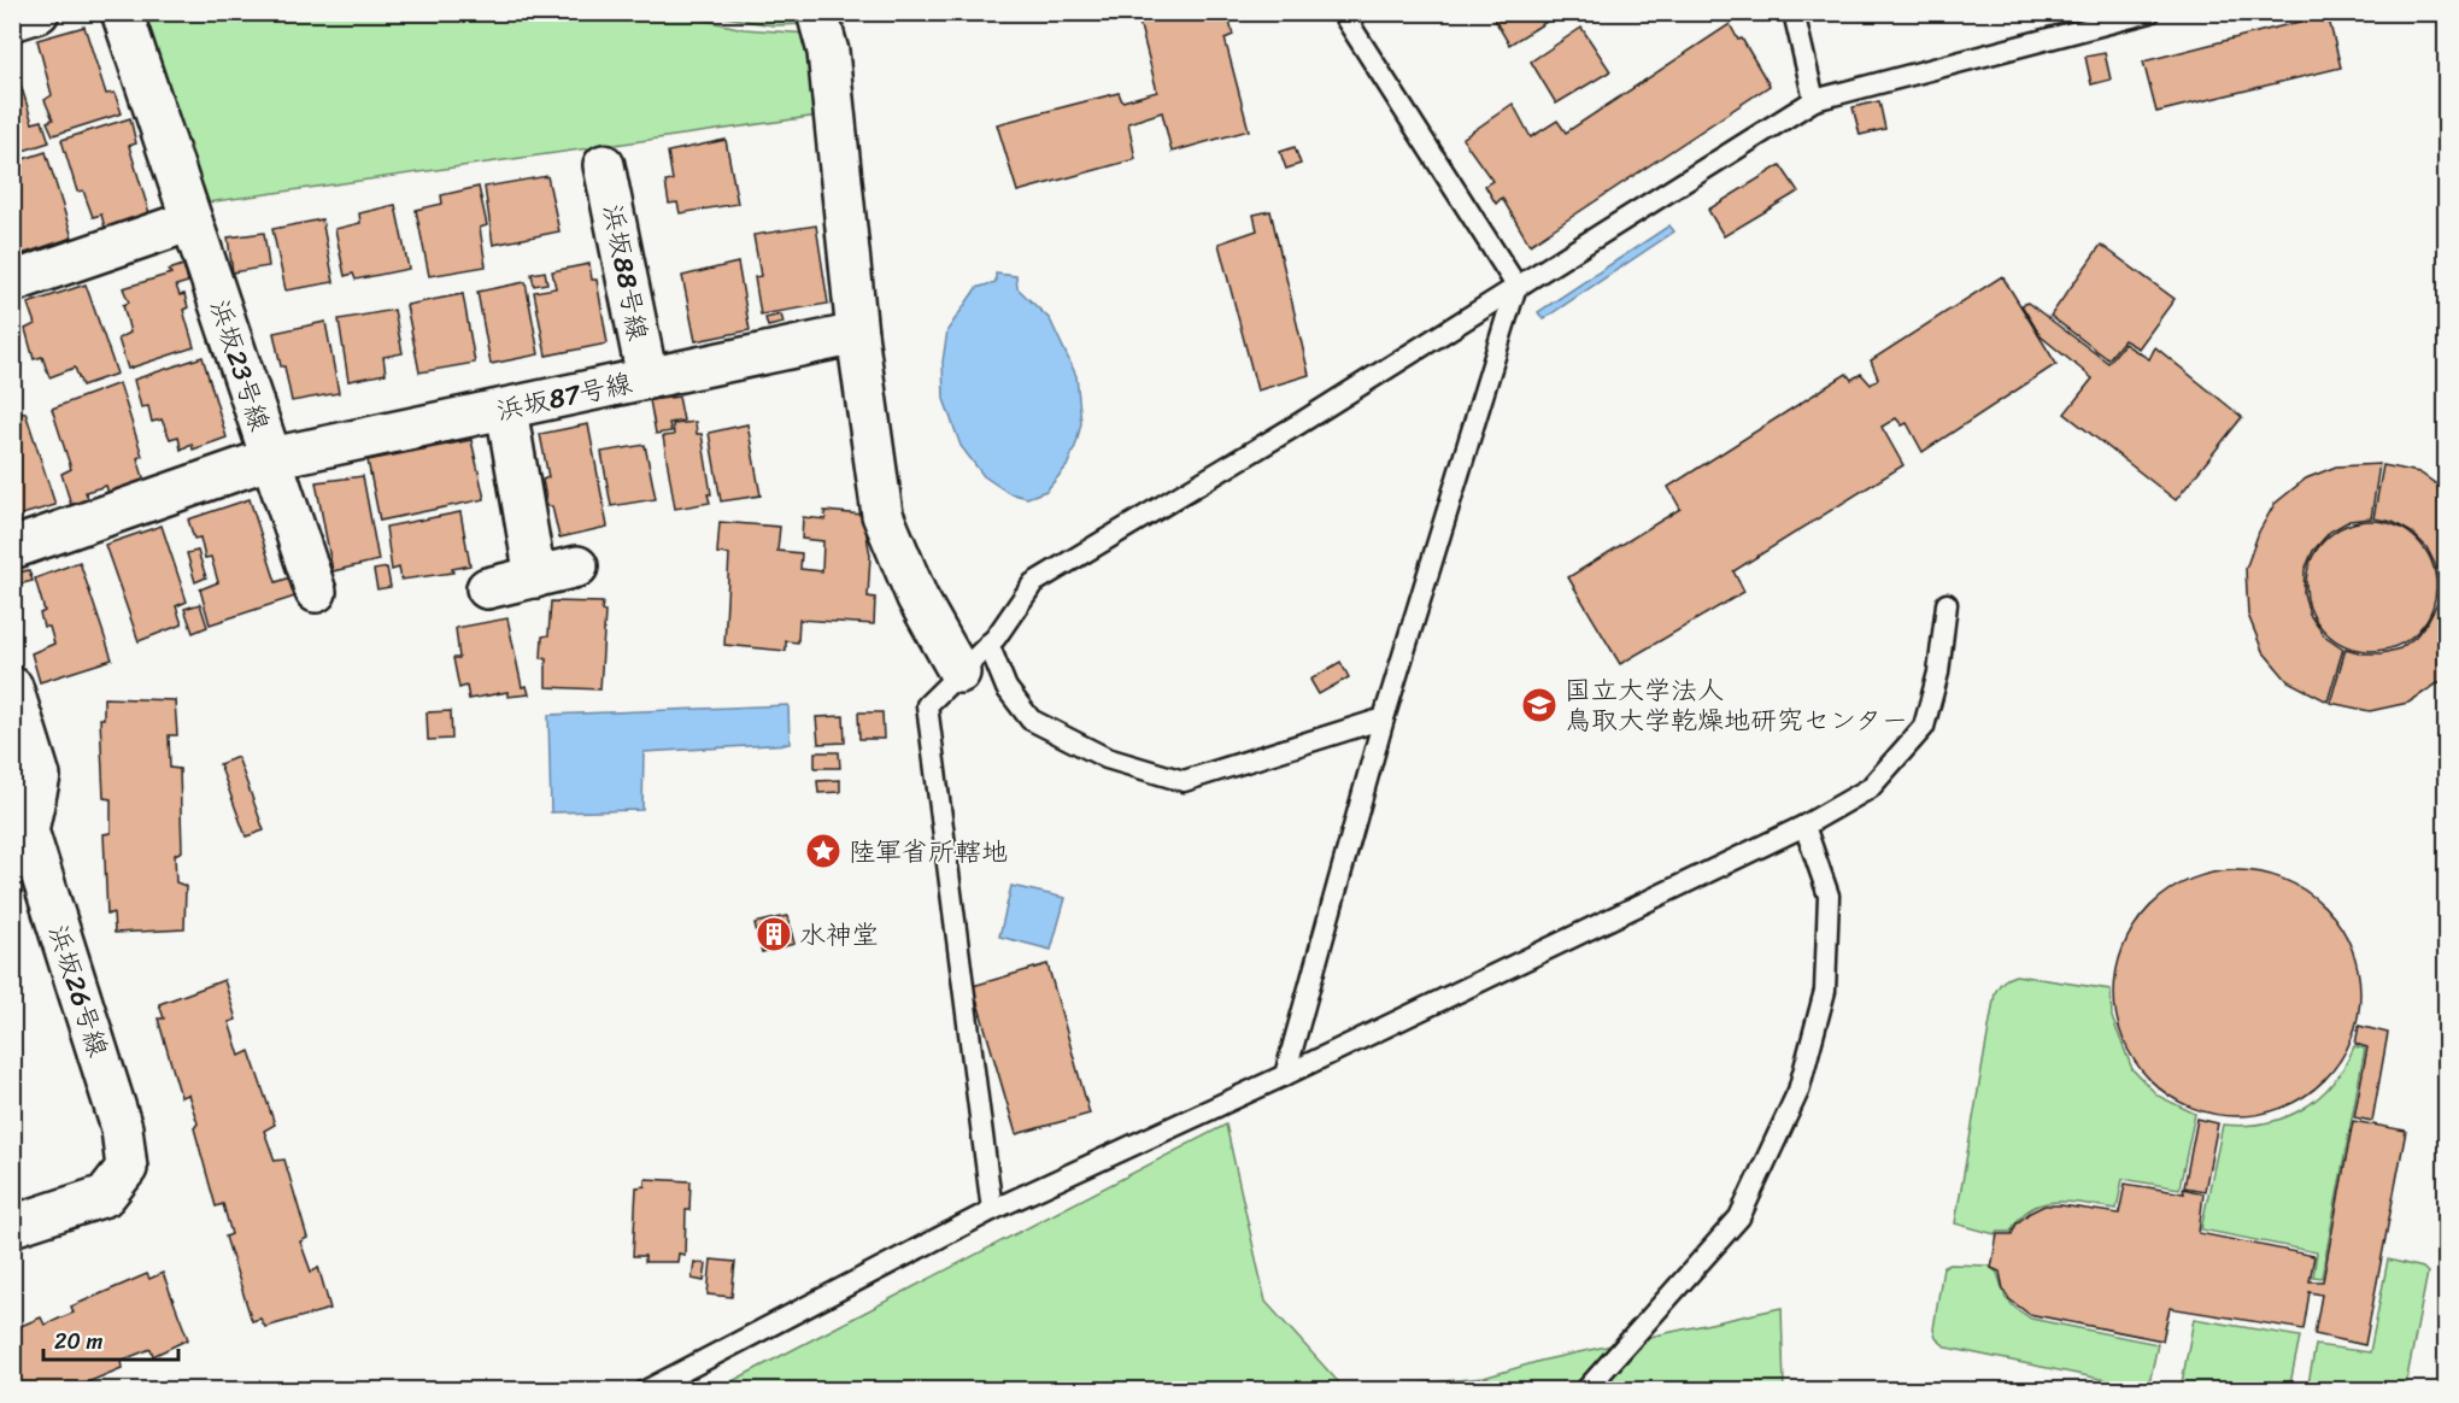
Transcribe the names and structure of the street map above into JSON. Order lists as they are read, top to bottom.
{
  "streets": {
    "street": [
      "浜坂88号線",
      "浜坂23号線",
      "浜坂87号線",
      "浜坂26号線"
    ]
  },
  "crossings": [
    ["浜坂88号線", "浜坂87号線"],
    ["浜坂23号線", "浜坂87号線"]
  ],
  "places": {
    "school or university": ["国立大学法人 鳥取大学乾燥地研究センター"],
    "place": ["陸軍省所轄地"],
    "building": ["水神堂"]
  },
  "scale_bar": "20 m"
}
